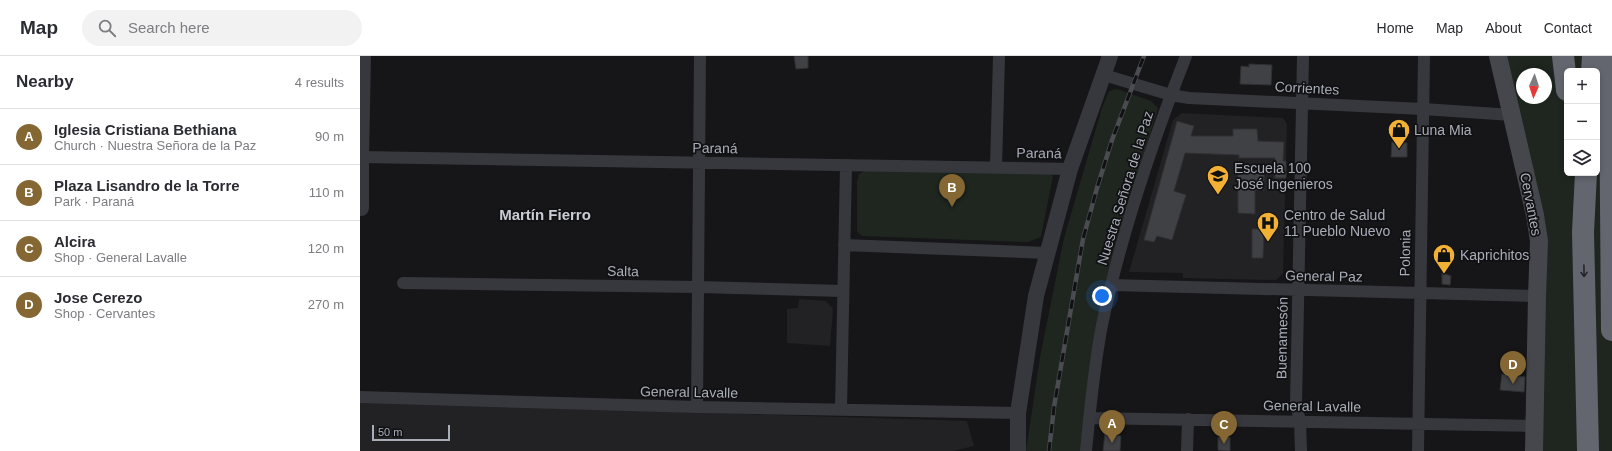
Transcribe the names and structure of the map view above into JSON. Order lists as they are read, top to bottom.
{
  "streets": {
    "main road": ["Cervantes"],
    "street": [
      "Corrientes",
      "Paraná",
      "Nuestra Señora de la Paz",
      "Polonia",
      "Salta",
      "General Paz",
      "Buenamesón",
      "General Lavalle"
    ]
  },
  "crossings": [
    ["Corrientes", "Nuestra Señora de la Paz"],
    ["Corrientes", "Cervantes"],
    ["Corrientes", "Polonia"],
    ["Corrientes", "Buenamesón"],
    ["Nuestra Señora de la Paz", "General Paz"],
    ["Nuestra Señora de la Paz", "General Lavalle"],
    ["Cervantes", "General Paz"],
    ["Cervantes", "General Lavalle"],
    ["Polonia", "General Paz"],
    ["Polonia", "General Lavalle"],
    ["General Paz", "Buenamesón"],
    ["Buenamesón", "General Lavalle"]
  ],
  "districts": ["Martín Fierro"],
  "places": {
    "shop": ["Luna Mia", "Kaprichitos"],
    "school or university": ["Escuela 100 José Ingenieros"],
    "hospital": ["Centro de Salud 11 Pueblo Nuevo"]
  },
  "scale_bar": "50 m",
  "north": "bottom",
  "page": {
    "header": "Map",
    "search": "Search here",
    "nav": [
      "Home",
      "Map",
      "About",
      "Contact"
    ],
    "heading": ["Nearby", "4 results"],
    "map_buttons": ["+", "−"],
    "list": [
      {
        "mark": "A",
        "name": "Iglesia Cristiana Bethiana",
        "note": "Church · Nuestra Señora de la Paz",
        "value": "90 m"
      },
      {
        "mark": "B",
        "name": "Plaza Lisandro de la Torre",
        "note": "Park · Paraná",
        "value": "110 m"
      },
      {
        "mark": "C",
        "name": "Alcira",
        "note": "Shop · General Lavalle",
        "value": "120 m"
      },
      {
        "mark": "D",
        "name": "Jose Cerezo",
        "note": "Shop · Cervantes",
        "value": "270 m"
      }
    ],
    "pins": [
      "B",
      "D",
      "A",
      "C"
    ],
    "scale": "50 m"
  }
}
